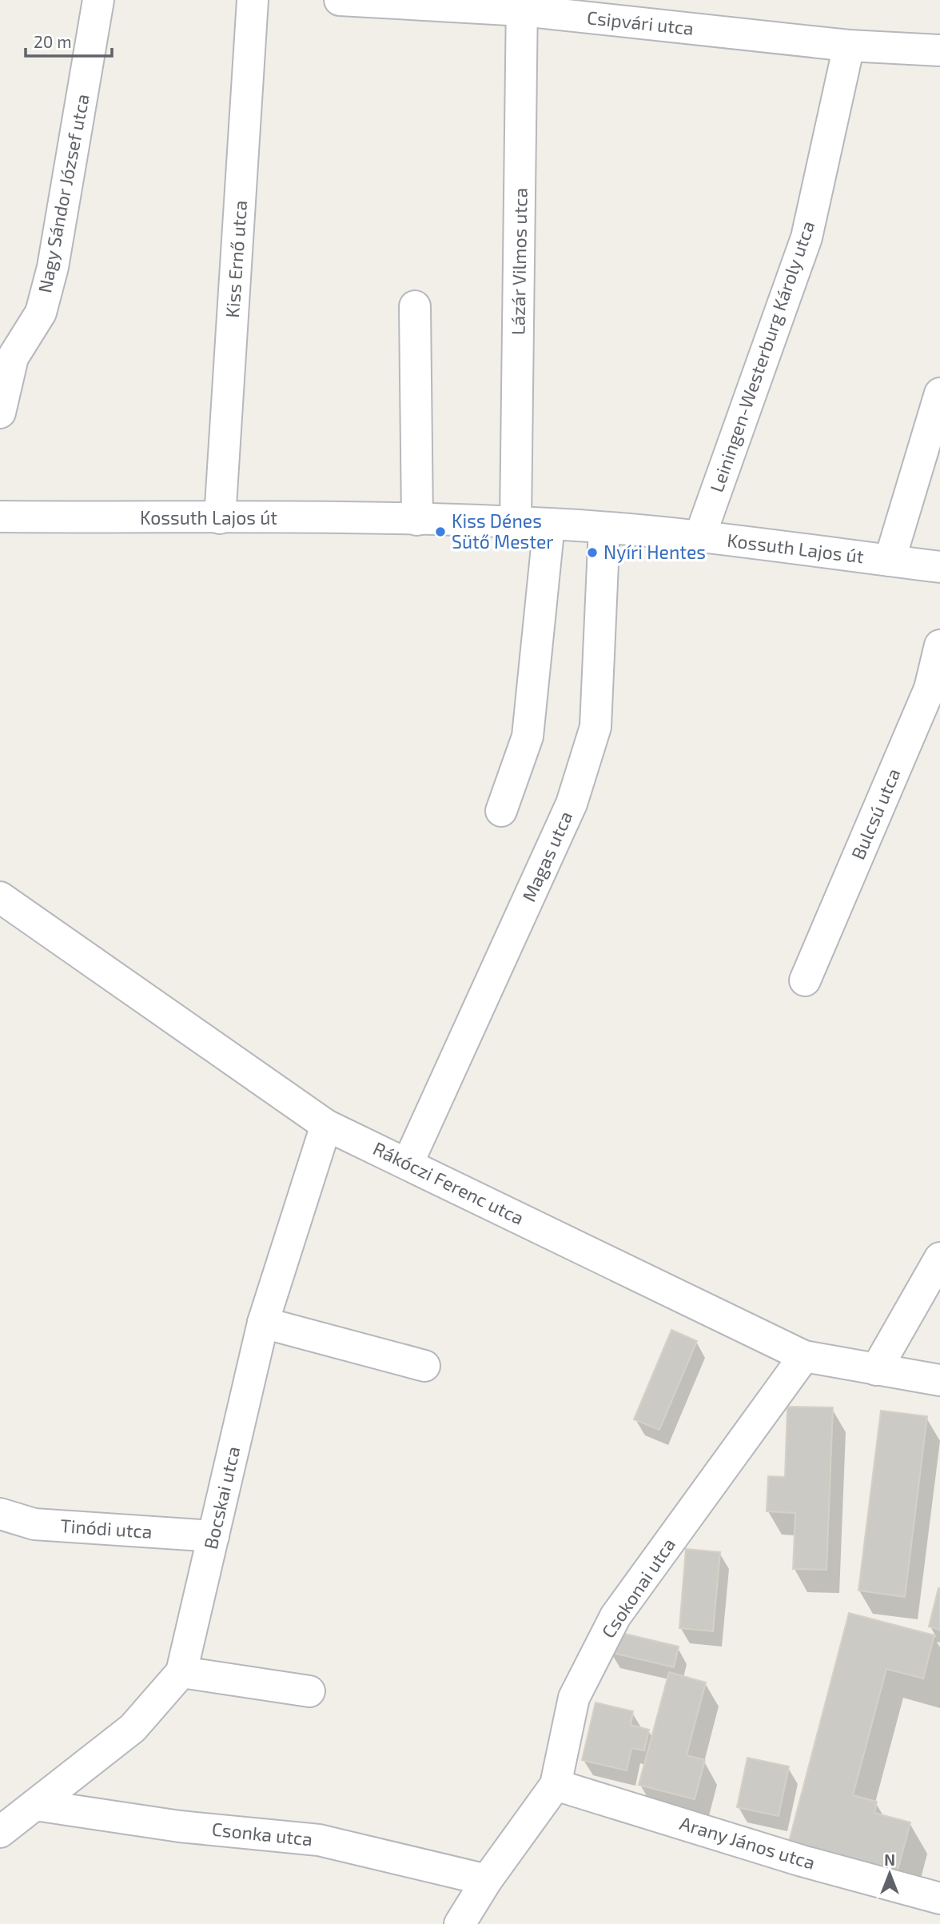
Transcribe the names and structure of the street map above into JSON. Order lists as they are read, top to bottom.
{
  "streets": {
    "street": [
      "Csipvári utca",
      "Nagy Sándor József utca",
      "Kiss Ernő utca",
      "Lázár Vilmos utca",
      "Leiningen-Westerburg Károly utca",
      "Kossuth Lajos út",
      "Bulcsú utca",
      "Magas utca",
      "Rákóczi Ferenc utca",
      "Bocskai utca",
      "Tinódi utca",
      "Csokonai utca",
      "Csonka utca",
      "Arany János utca"
    ]
  },
  "crossings": [
    ["Csipvári utca", "Lázár Vilmos utca"],
    ["Csipvári utca", "Leiningen-Westerburg Károly utca"],
    ["Kiss Ernő utca", "Kossuth Lajos út"],
    ["Lázár Vilmos utca", "Kossuth Lajos út"],
    ["Leiningen-Westerburg Károly utca", "Kossuth Lajos út"],
    ["Kossuth Lajos út", "Magas utca"],
    ["Magas utca", "Rákóczi Ferenc utca"],
    ["Rákóczi Ferenc utca", "Bocskai utca"],
    ["Rákóczi Ferenc utca", "Csokonai utca"],
    ["Bocskai utca", "Tinódi utca"],
    ["Bocskai utca", "Csonka utca"],
    ["Csokonai utca", "Csonka utca"],
    ["Csokonai utca", "Arany János utca"]
  ],
  "places": ["Kiss Dénes Sütő Mester", "Nyíri Hentes"],
  "scale_bar": "20 m",
  "north": "top"
}
